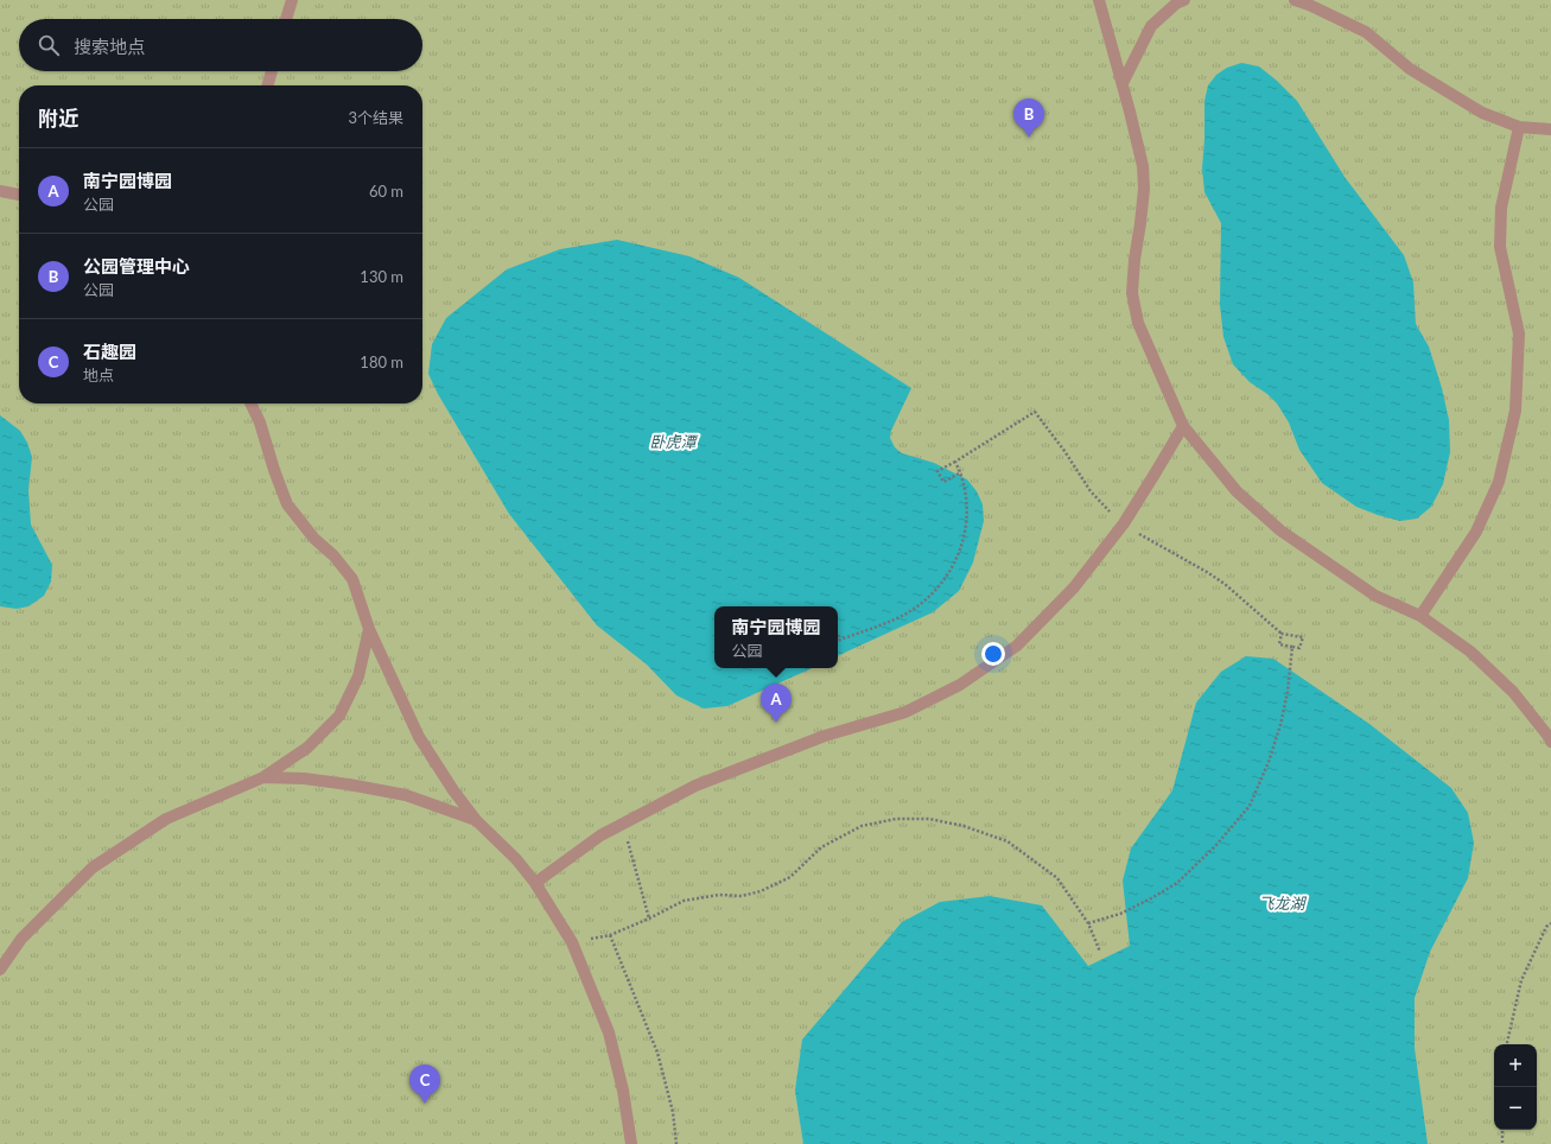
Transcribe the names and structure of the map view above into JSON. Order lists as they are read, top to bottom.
{
  "water": ["卧虎潭", "飞龙湖"],
  "page": {
    "search": "搜索地点",
    "heading": ["附近", "3个结果"],
    "pins": ["B", "A", "C"],
    "list": [
      {
        "mark": "A",
        "name": "南宁园博园",
        "note": "公园",
        "value": "60 m"
      },
      {
        "mark": "B",
        "name": "公园管理中心",
        "note": "公园",
        "value": "130 m"
      },
      {
        "mark": "C",
        "name": "石趣园",
        "note": "地点",
        "value": "180 m"
      }
    ],
    "popup": ["南宁园博园", "公园"],
    "map_buttons": ["+", "−"]
  }
}
